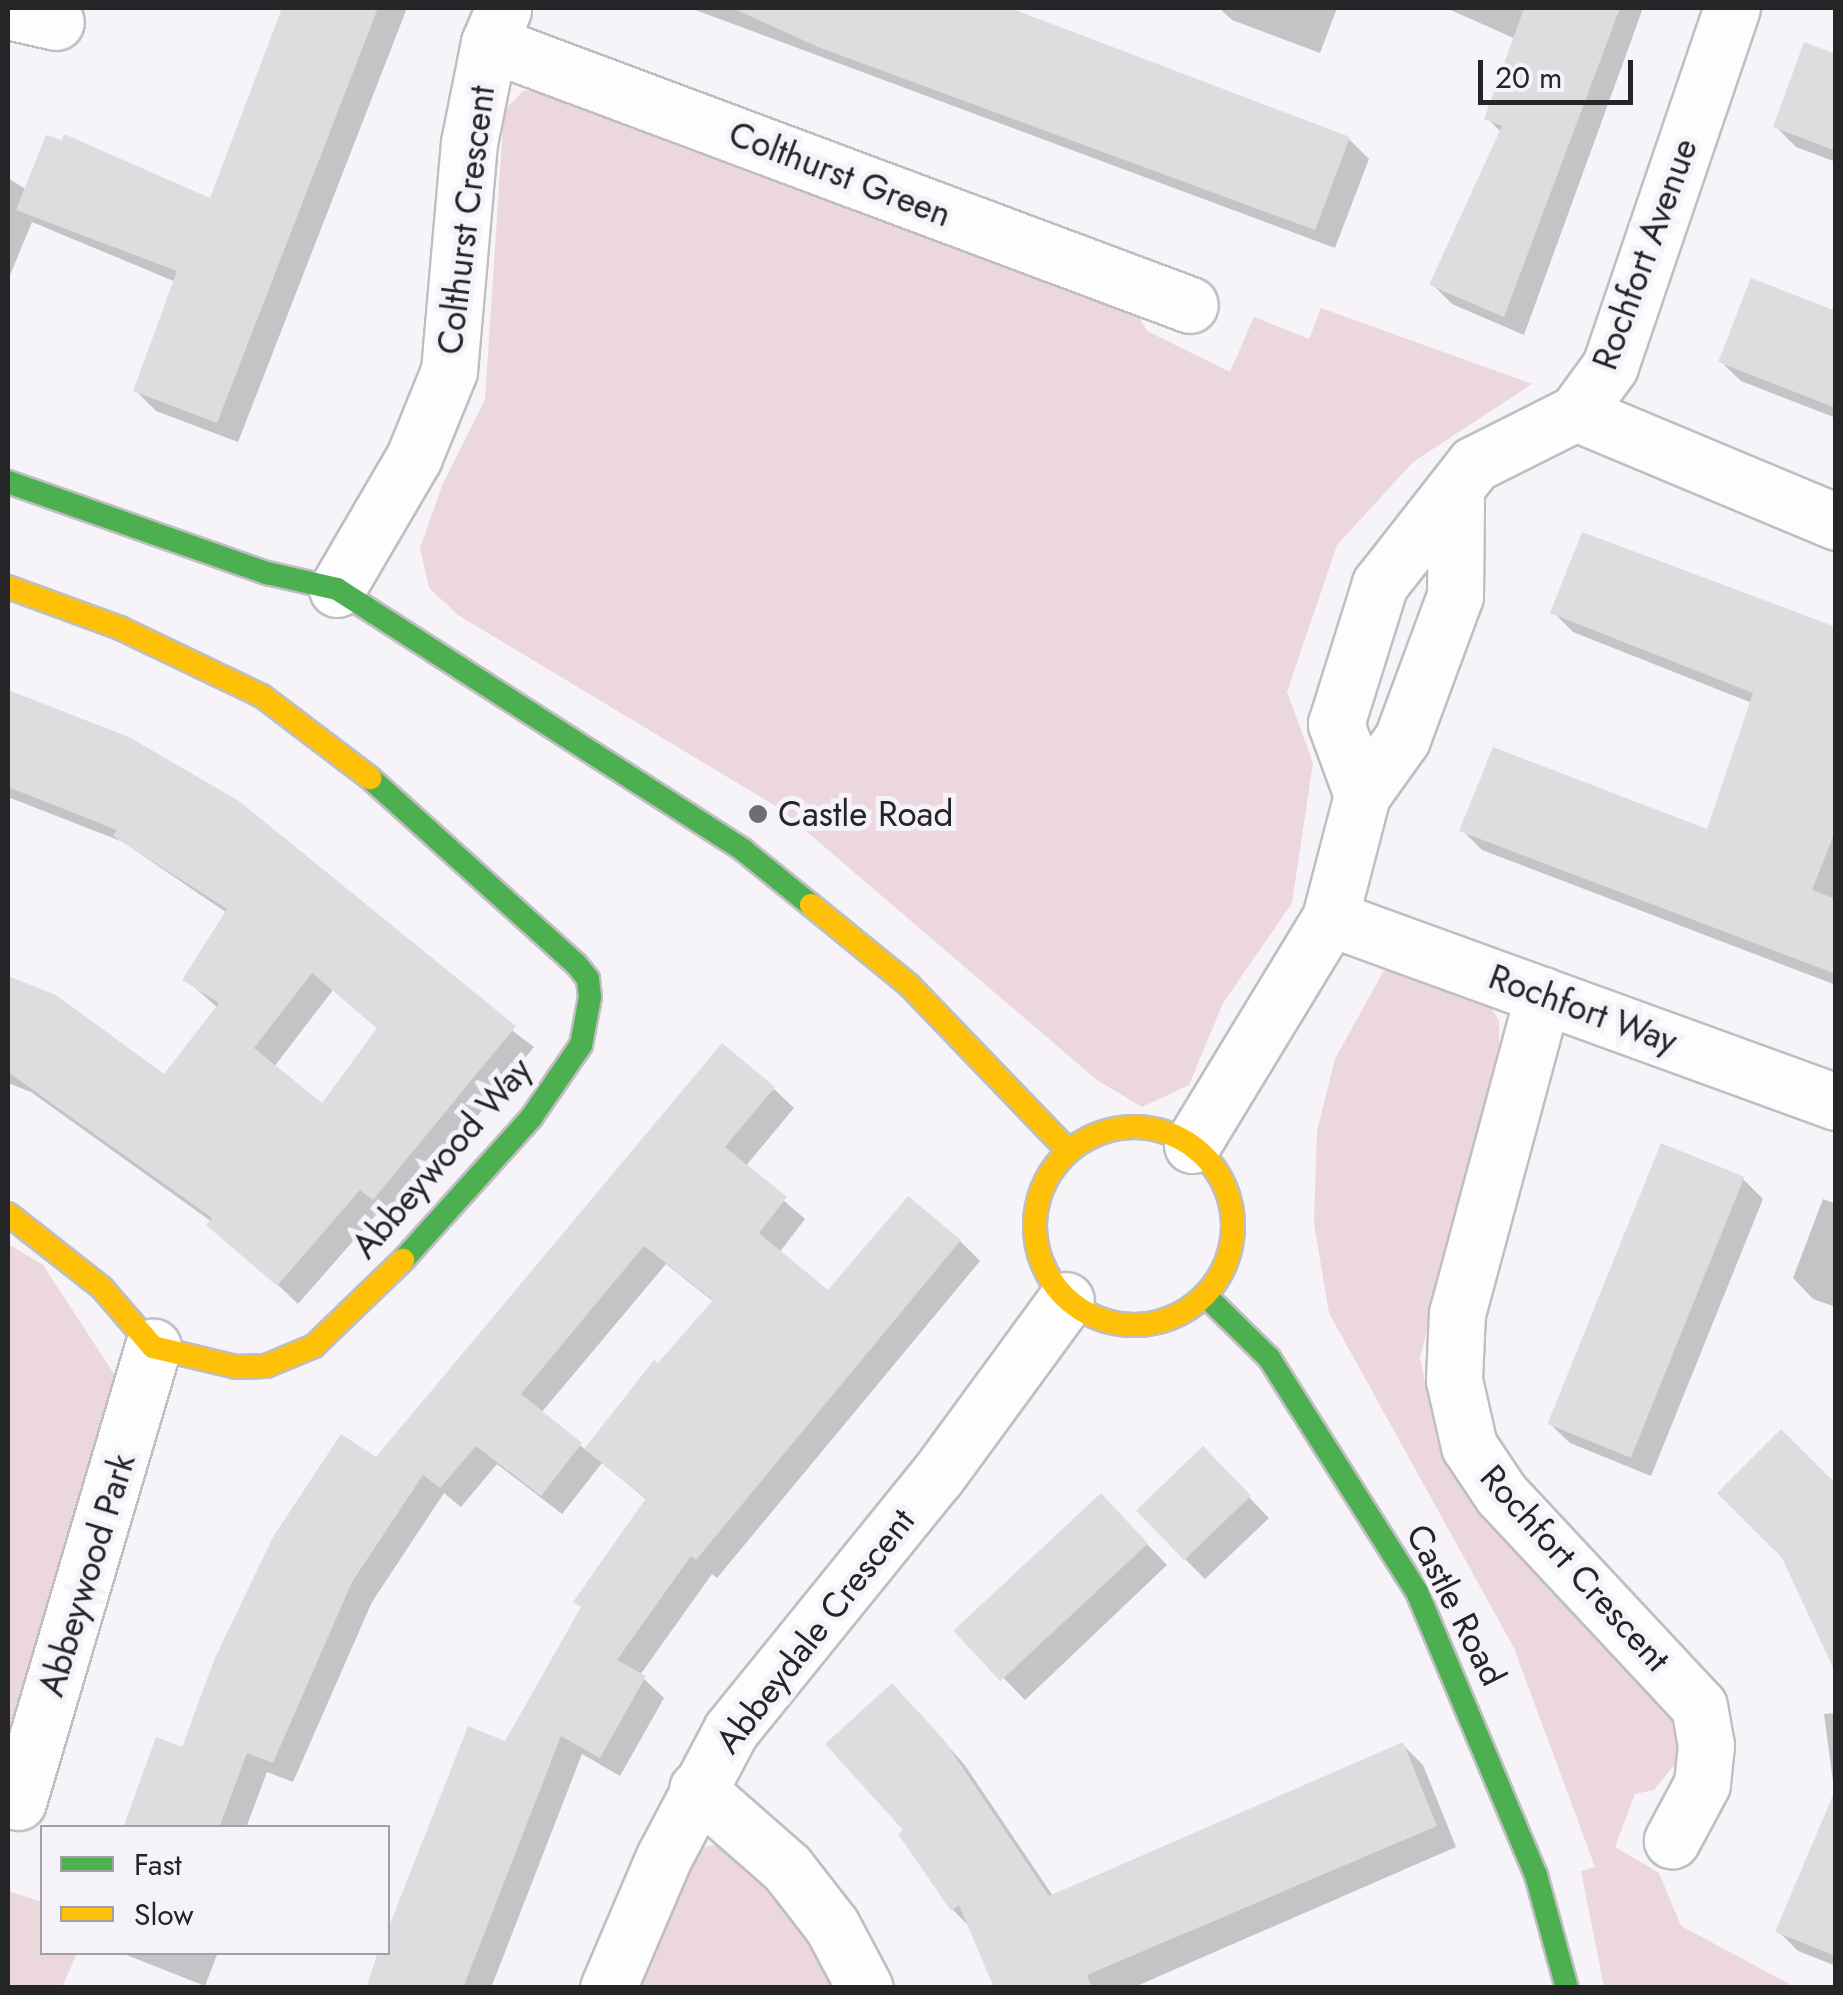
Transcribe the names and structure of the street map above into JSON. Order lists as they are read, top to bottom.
{
  "streets": {
    "street": [
      "Colthurst Green",
      "Colthurst Crescent",
      "Rochfort Avenue",
      "Rochfort Way",
      "Abbeywood Way",
      "Rochfort Crescent",
      "Abbeywood Park",
      "Castle Road",
      "Abbeydale Crescent"
    ]
  },
  "crossings": [
    ["Colthurst Green", "Colthurst Crescent"],
    ["Rochfort Way", "Rochfort Crescent"],
    ["Abbeywood Way", "Abbeywood Park"],
    ["Castle Road", "Abbeydale Crescent"]
  ],
  "places": ["Castle Road"],
  "legend": ["Fast", "Slow"],
  "scale_bar": "20 m"
}
